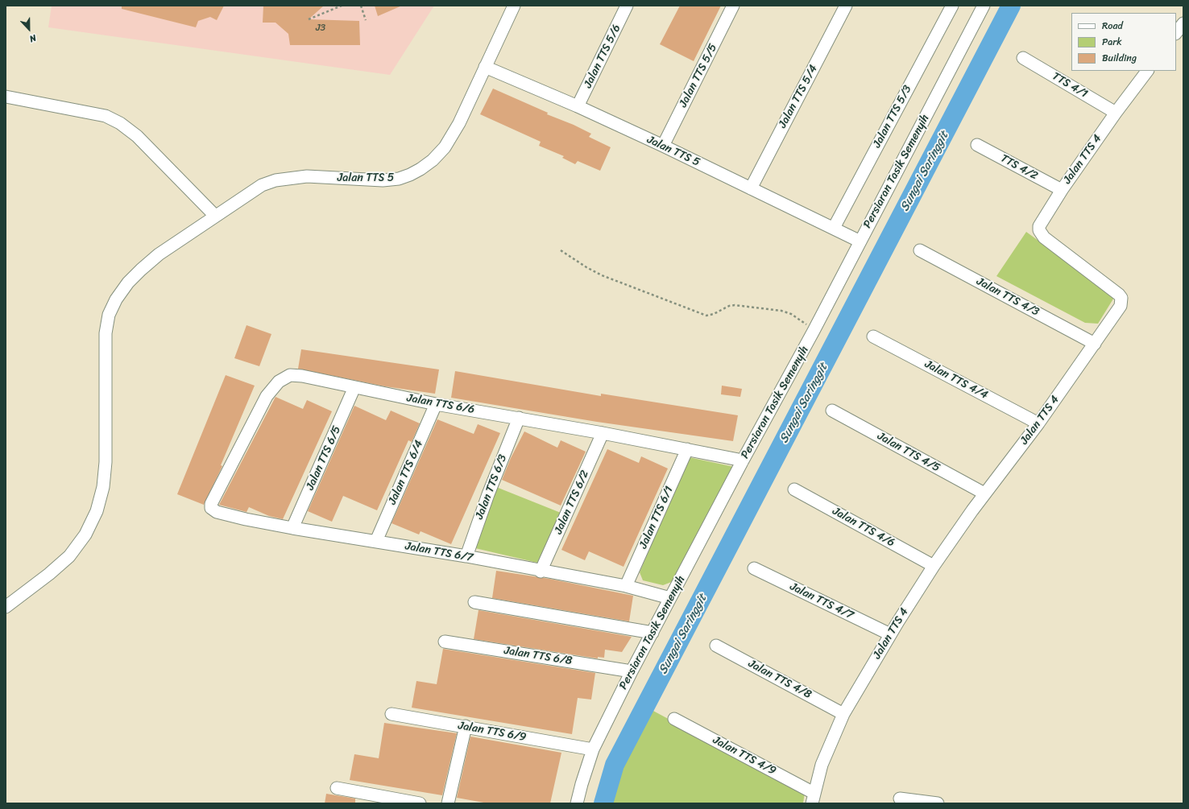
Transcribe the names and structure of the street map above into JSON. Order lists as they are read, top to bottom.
{
  "streets": {
    "street": [
      "Jalan TTS 5/6",
      "Jalan TTS 5/5",
      "TTS 4/1",
      "Jalan TTS 5/4",
      "Jalan TTS 5/3",
      "Jalan TTS 5",
      "Jalan TTS 4",
      "TTS 4/2",
      "Persiaran Tasik Semenyih",
      "Jalan TTS 4/3",
      "Jalan TTS 4/4",
      "Jalan TTS 6/6",
      "Jalan TTS 4/5",
      "Jalan TTS 6/5",
      "Jalan TTS 6/4",
      "Jalan TTS 6/3",
      "Jalan TTS 6/2",
      "Jalan TTS 6/1",
      "Jalan TTS 4/6",
      "Jalan TTS 6/7",
      "Jalan TTS 4/7",
      "Jalan TTS 6/8",
      "Jalan TTS 4/8",
      "Jalan TTS 6/9",
      "Jalan TTS 4/9"
    ]
  },
  "crossings": [
    ["Jalan TTS 5/6", "Jalan TTS 5"],
    ["Jalan TTS 5/5", "Jalan TTS 5"],
    ["TTS 4/1", "Jalan TTS 4"],
    ["Jalan TTS 5/4", "Jalan TTS 5"],
    ["Jalan TTS 5/3", "Jalan TTS 5"],
    ["Jalan TTS 5", "Persiaran Tasik Semenyih"],
    ["Jalan TTS 4", "TTS 4/2"],
    ["Jalan TTS 4", "Jalan TTS 4/3"],
    ["Jalan TTS 4", "Jalan TTS 4/4"],
    ["Jalan TTS 4", "Jalan TTS 4/5"],
    ["Jalan TTS 4", "Jalan TTS 4/6"],
    ["Jalan TTS 4", "Jalan TTS 4/7"],
    ["Jalan TTS 4", "Jalan TTS 4/8"],
    ["Jalan TTS 4", "Jalan TTS 4/9"],
    ["Persiaran Tasik Semenyih", "Jalan TTS 6/6"],
    ["Persiaran Tasik Semenyih", "Jalan TTS 6/7"],
    ["Persiaran Tasik Semenyih", "Jalan TTS 6/8"],
    ["Persiaran Tasik Semenyih", "Jalan TTS 6/9"],
    ["Jalan TTS 6/6", "Jalan TTS 6/5"],
    ["Jalan TTS 6/6", "Jalan TTS 6/4"],
    ["Jalan TTS 6/6", "Jalan TTS 6/3"],
    ["Jalan TTS 6/6", "Jalan TTS 6/2"],
    ["Jalan TTS 6/6", "Jalan TTS 6/1"],
    ["Jalan TTS 6/6", "Jalan TTS 6/7"],
    ["Jalan TTS 6/5", "Jalan TTS 6/7"],
    ["Jalan TTS 6/4", "Jalan TTS 6/7"],
    ["Jalan TTS 6/3", "Jalan TTS 6/7"],
    ["Jalan TTS 6/2", "Jalan TTS 6/7"],
    ["Jalan TTS 6/1", "Jalan TTS 6/7"]
  ],
  "water": ["Sungai Saringgit"],
  "house_numbers": ["J3"],
  "legend": ["Road", "Park", "Building"],
  "north": "bottom"
}
